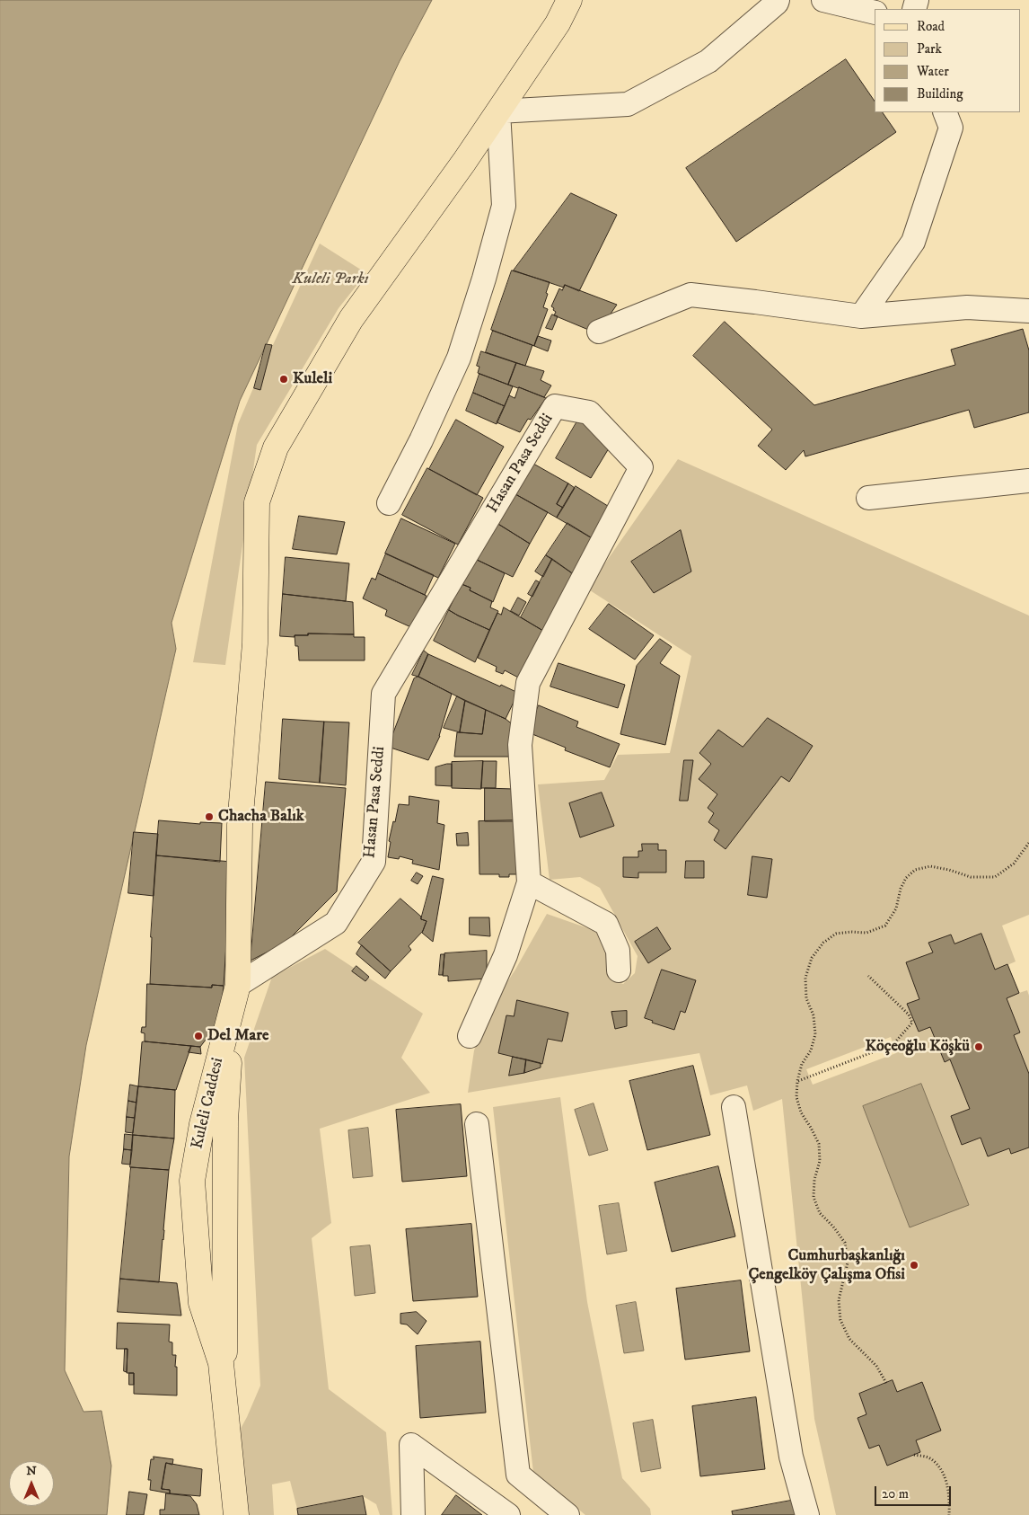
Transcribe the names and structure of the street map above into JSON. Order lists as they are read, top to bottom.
{
  "streets": {
    "main road": ["Kuleli Caddesi"],
    "street": ["Hasan Pasa Seddi"]
  },
  "parks": ["Kuleli Parkı"],
  "places": [
    "Kuleli",
    "Chacha Balık",
    "Del Mare",
    "Köçeoğlu Köşkü",
    "Cumhurbaşkanlığı Çengelköy Çalışma Ofisi"
  ],
  "legend": [
    "Road",
    "Park",
    "Water",
    "Building"
  ],
  "scale_bar": "20 m",
  "north": "top"
}
